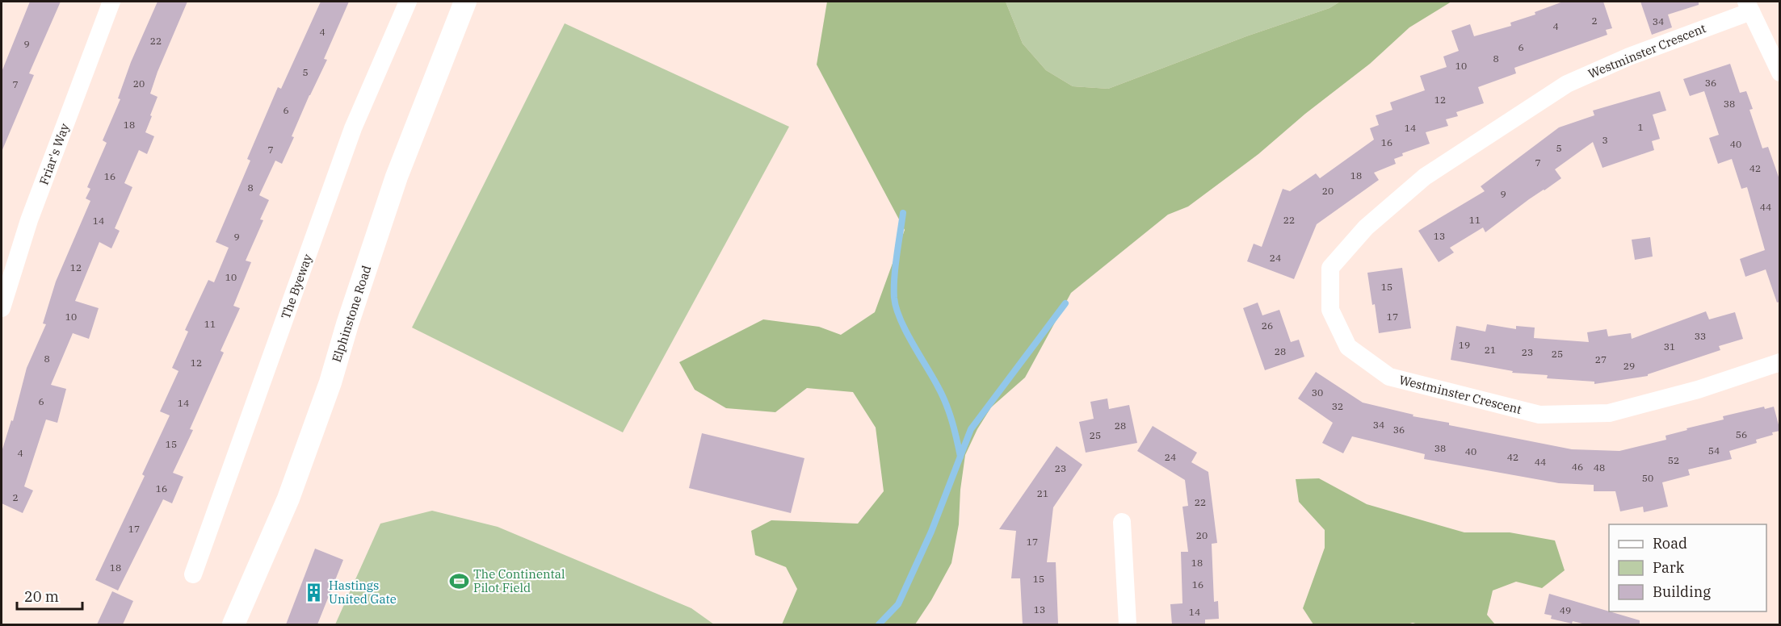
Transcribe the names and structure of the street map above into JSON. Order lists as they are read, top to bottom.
{
  "streets": {
    "street": [
      "Westminster Crescent",
      "Friar's Way",
      "The Byeway",
      "Elphinstone Road"
    ]
  },
  "places": {
    "sports": ["The Continental Pilot Field"],
    "building": ["Hastings United Gate"]
  },
  "house_numbers": [
    "2",
    "34",
    "4",
    "4",
    "22",
    "9",
    "6",
    "8",
    "10",
    "5",
    "36",
    "20",
    "7",
    "12",
    "38",
    "6",
    "18",
    "1",
    "14",
    "3",
    "16",
    "40",
    "5",
    "7",
    "7",
    "42",
    "18",
    "16",
    "8",
    "20",
    "9",
    "44",
    "22",
    "11",
    "14",
    "13",
    "9",
    "24",
    "12",
    "10",
    "15",
    "10",
    "17",
    "11",
    "26",
    "33",
    "19",
    "31",
    "21",
    "28",
    "23",
    "25",
    "8",
    "27",
    "12",
    "29",
    "30",
    "6",
    "14",
    "32",
    "34",
    "28",
    "36",
    "56",
    "25",
    "15",
    "38",
    "54",
    "40",
    "4",
    "24",
    "42",
    "52",
    "44",
    "46",
    "48",
    "23",
    "50",
    "16",
    "21",
    "2",
    "22",
    "17",
    "20",
    "17",
    "18",
    "18",
    "15",
    "16",
    "13",
    "49",
    "14"
  ],
  "legend": ["Road", "Park", "Building"],
  "scale_bar": "20 m"
}
